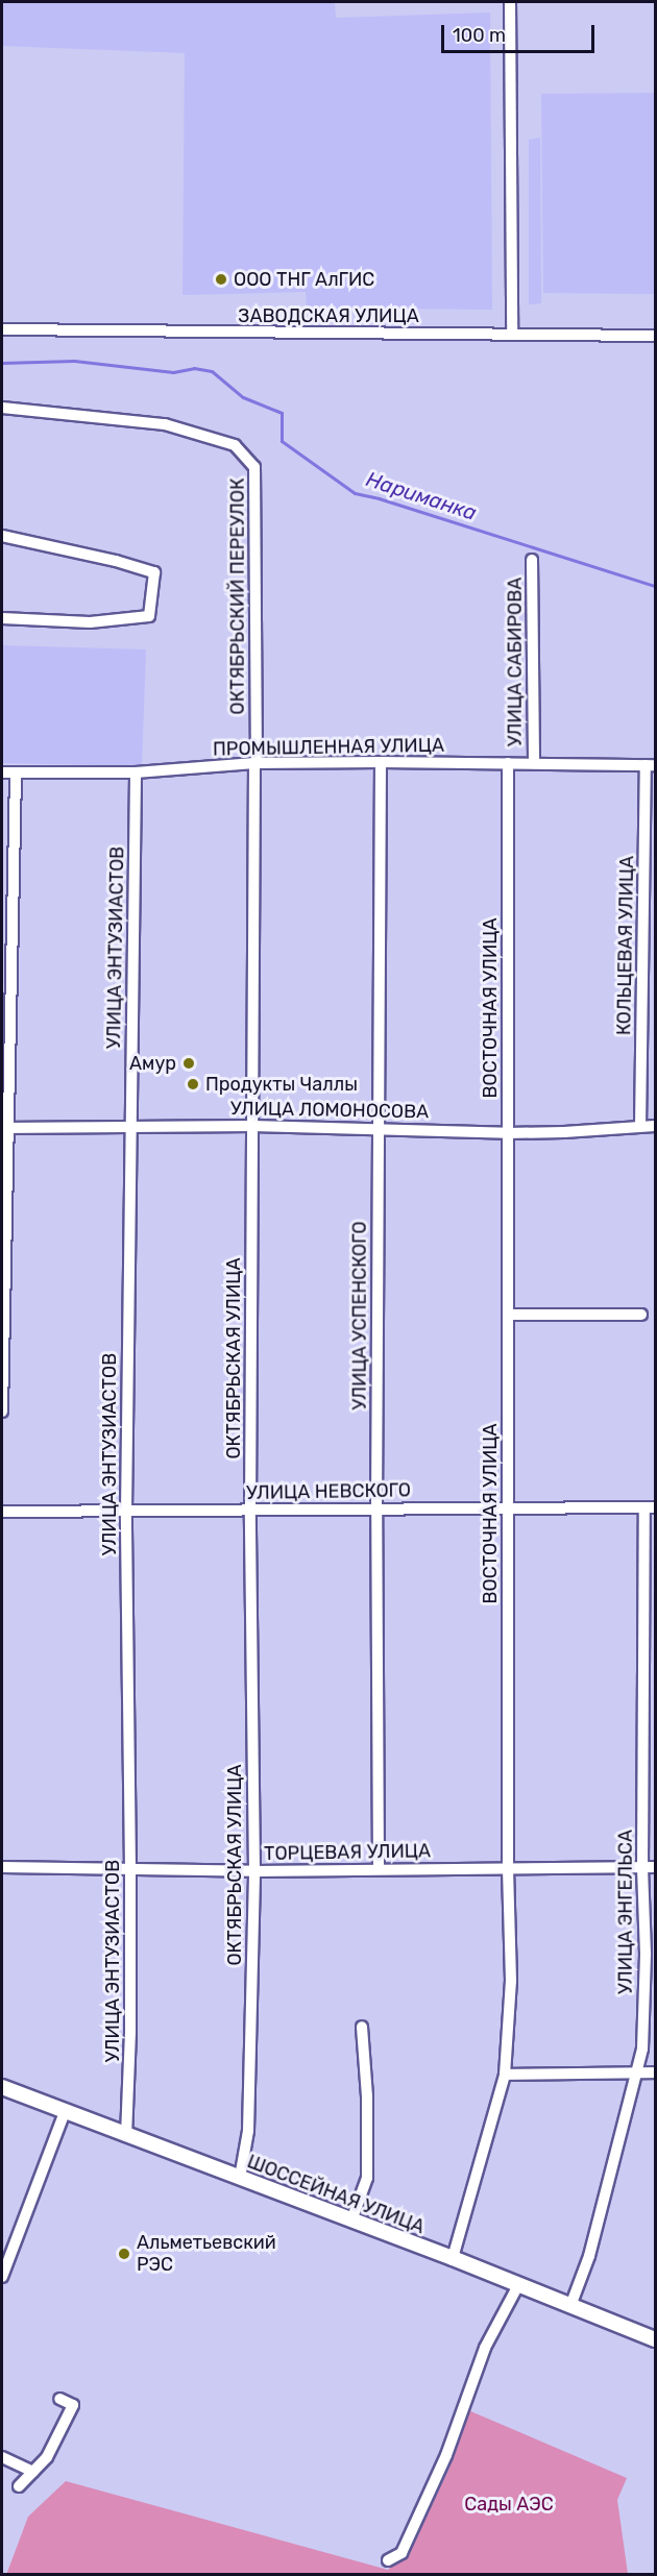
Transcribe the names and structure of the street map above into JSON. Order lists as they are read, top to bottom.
{
  "streets": {
    "main road": ["ШОССЕЙНАЯ УЛИЦА"],
    "street": [
      "ЗАВОДСКАЯ УЛИЦА",
      "ОКТЯБРЬСКИЙ ПЕРЕУЛОК",
      "УЛИЦА САБИРОВА",
      "ПРОМЫШЛЕННАЯ УЛИЦА",
      "КОЛЬЦЕВАЯ УЛИЦА",
      "УЛИЦА ЭНТУЗИАСТОВ",
      "ВОСТОЧНАЯ УЛИЦА",
      "УЛИЦА ЛОМОНОСОВА",
      "УЛИЦА УСПЕНСКОГО",
      "ОКТЯБРЬСКАЯ УЛИЦА",
      "УЛИЦА НЕВСКОГО",
      "ТОРЦЕВАЯ УЛИЦА",
      "УЛИЦА ЭНГЕЛЬСА"
    ]
  },
  "crossings": [
    ["ОКТЯБРЬСКИЙ ПЕРЕУЛОК", "ПРОМЫШЛЕННАЯ УЛИЦА"],
    ["ОКТЯБРЬСКИЙ ПЕРЕУЛОК", "ОКТЯБРЬСКАЯ УЛИЦА"],
    ["УЛИЦА САБИРОВА", "ПРОМЫШЛЕННАЯ УЛИЦА"],
    ["ПРОМЫШЛЕННАЯ УЛИЦА", "КОЛЬЦЕВАЯ УЛИЦА"],
    ["ПРОМЫШЛЕННАЯ УЛИЦА", "УЛИЦА ЭНТУЗИАСТОВ"],
    ["ПРОМЫШЛЕННАЯ УЛИЦА", "ВОСТОЧНАЯ УЛИЦА"],
    ["ПРОМЫШЛЕННАЯ УЛИЦА", "УЛИЦА УСПЕНСКОГО"],
    ["ПРОМЫШЛЕННАЯ УЛИЦА", "ОКТЯБРЬСКАЯ УЛИЦА"],
    ["КОЛЬЦЕВАЯ УЛИЦА", "УЛИЦА ЛОМОНОСОВА"],
    ["УЛИЦА ЭНТУЗИАСТОВ", "УЛИЦА ЛОМОНОСОВА"],
    ["УЛИЦА ЭНТУЗИАСТОВ", "УЛИЦА НЕВСКОГО"],
    ["УЛИЦА ЭНТУЗИАСТОВ", "ТОРЦЕВАЯ УЛИЦА"],
    ["УЛИЦА ЭНТУЗИАСТОВ", "ШОССЕЙНАЯ УЛИЦА"],
    ["ВОСТОЧНАЯ УЛИЦА", "УЛИЦА ЛОМОНОСОВА"],
    ["ВОСТОЧНАЯ УЛИЦА", "УЛИЦА НЕВСКОГО"],
    ["ВОСТОЧНАЯ УЛИЦА", "ТОРЦЕВАЯ УЛИЦА"],
    ["ВОСТОЧНАЯ УЛИЦА", "ШОССЕЙНАЯ УЛИЦА"],
    ["УЛИЦА ЛОМОНОСОВА", "УЛИЦА УСПЕНСКОГО"],
    ["УЛИЦА ЛОМОНОСОВА", "ОКТЯБРЬСКАЯ УЛИЦА"],
    ["УЛИЦА УСПЕНСКОГО", "УЛИЦА НЕВСКОГО"],
    ["УЛИЦА УСПЕНСКОГО", "ТОРЦЕВАЯ УЛИЦА"],
    ["ОКТЯБРЬСКАЯ УЛИЦА", "УЛИЦА НЕВСКОГО"],
    ["ОКТЯБРЬСКАЯ УЛИЦА", "ТОРЦЕВАЯ УЛИЦА"],
    ["ОКТЯБРЬСКАЯ УЛИЦА", "ШОССЕЙНАЯ УЛИЦА"],
    ["УЛИЦА НЕВСКОГО", "УЛИЦА ЭНГЕЛЬСА"],
    ["ТОРЦЕВАЯ УЛИЦА", "УЛИЦА ЭНГЕЛЬСА"],
    ["УЛИЦА ЭНГЕЛЬСА", "ШОССЕЙНАЯ УЛИЦА"]
  ],
  "water": ["Нариманка"],
  "parks": ["Сады АЭС"],
  "places": [
    "ООО ТНГ АлГИС",
    "Амур",
    "Продукты Чаллы",
    "Альметьевский РЭС"
  ],
  "scale_bar": "100 m"
}
